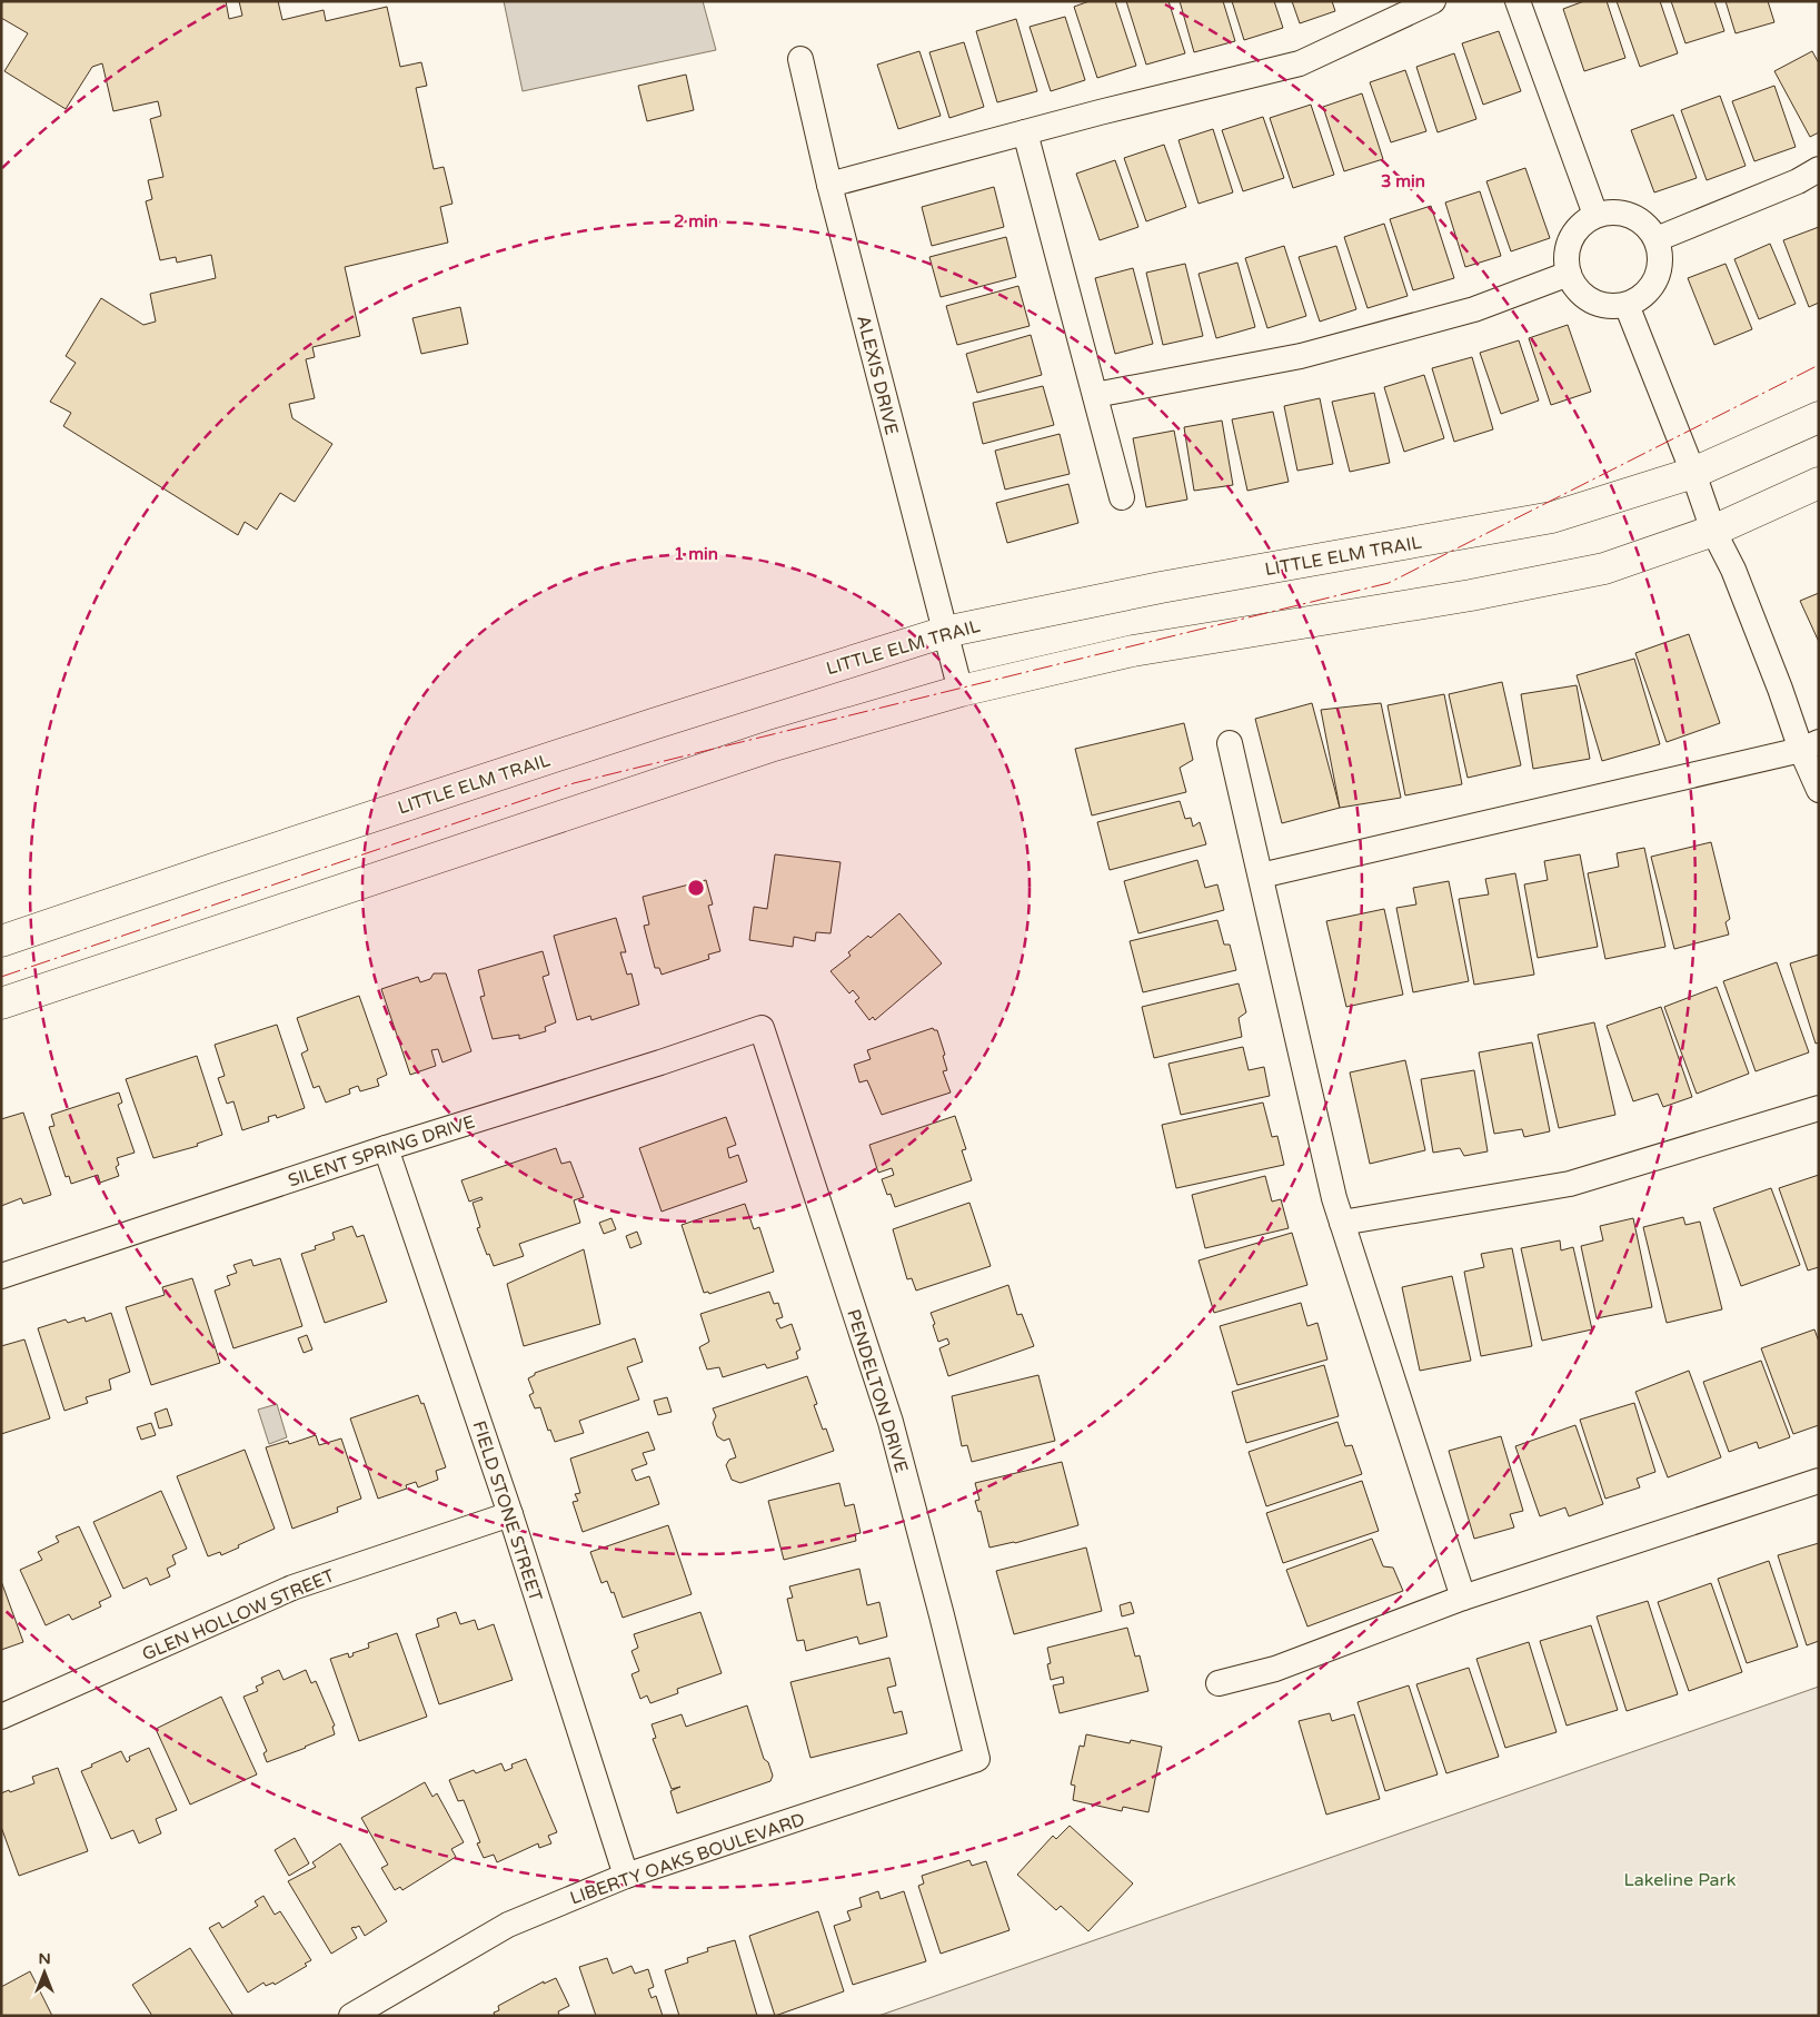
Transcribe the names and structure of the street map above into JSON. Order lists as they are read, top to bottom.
{
  "streets": {
    "street": [
      "ALEXIS DRIVE",
      "LITTLE ELM TRAIL",
      "SILENT SPRING DRIVE",
      "PENDELTON DRIVE",
      "FIELD STONE STREET",
      "GLEN HOLLOW STREET",
      "LIBERTY OAKS BOULEVARD"
    ]
  },
  "crossings": [
    ["ALEXIS DRIVE", "LITTLE ELM TRAIL"],
    ["SILENT SPRING DRIVE", "PENDELTON DRIVE"],
    ["SILENT SPRING DRIVE", "FIELD STONE STREET"],
    ["PENDELTON DRIVE", "LIBERTY OAKS BOULEVARD"],
    ["FIELD STONE STREET", "GLEN HOLLOW STREET"],
    ["FIELD STONE STREET", "LIBERTY OAKS BOULEVARD"]
  ],
  "parks": ["Lakeline Park"],
  "north": "top",
  "rings": ["3 min", "2 min", "1 min"]
}
